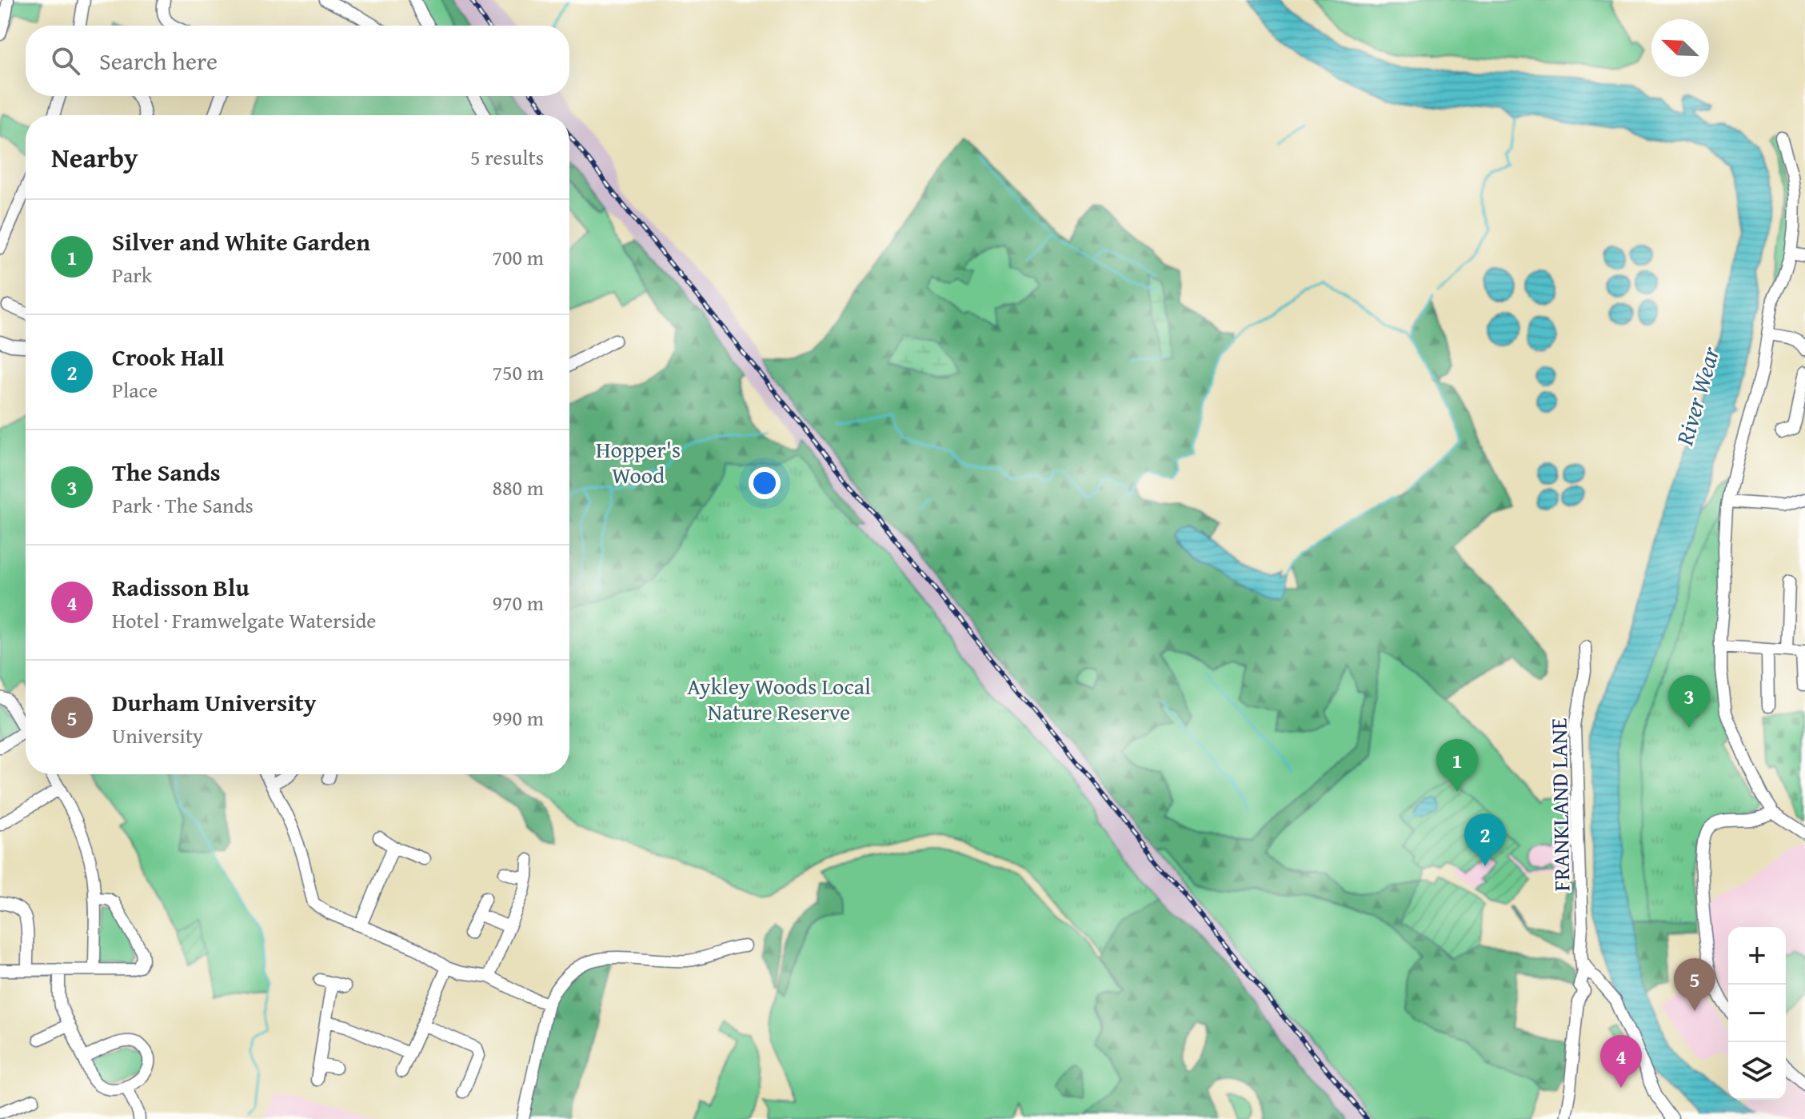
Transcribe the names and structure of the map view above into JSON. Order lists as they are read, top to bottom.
{
  "streets": {
    "street": ["FRANKLAND LANE"]
  },
  "water": ["River Wear"],
  "parks": ["Hopper's Wood", "Aykley Woods Local Nature Reserve"],
  "north": "top left",
  "page": {
    "search": "Search here",
    "heading": ["Nearby", "5 results"],
    "list": [
      {
        "mark": "1",
        "name": "Silver and White Garden",
        "note": "Park",
        "value": "700 m"
      },
      {
        "mark": "2",
        "name": "Crook Hall",
        "note": "Place",
        "value": "750 m"
      },
      {
        "mark": "3",
        "name": "The Sands",
        "note": "Park · The Sands",
        "value": "880 m"
      },
      {
        "mark": "4",
        "name": "Radisson Blu",
        "note": "Hotel · Framwelgate Waterside",
        "value": "970 m"
      },
      {
        "mark": "5",
        "name": "Durham University",
        "note": "University",
        "value": "990 m"
      }
    ],
    "pins": [
      "3",
      "1",
      "2",
      "5",
      "4"
    ],
    "map_buttons": ["+", "−"]
  }
}
